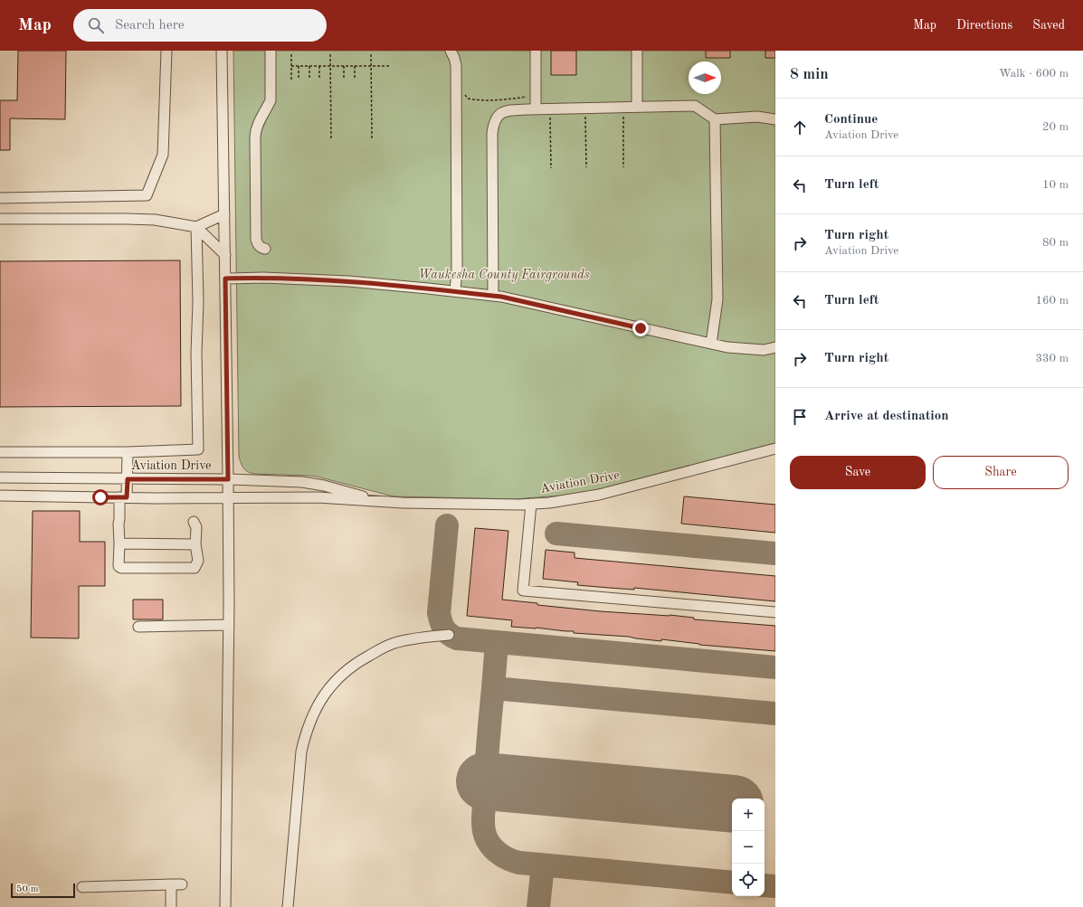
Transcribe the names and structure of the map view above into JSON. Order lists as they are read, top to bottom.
{
  "streets": {
    "street": ["Aviation Drive"]
  },
  "parks": ["Waukesha County Fairgrounds"],
  "scale_bar": "50 m",
  "north": "right",
  "page": {
    "header": "Map",
    "search": "Search here",
    "nav": ["Map", "Directions", "Saved"],
    "heading": ["8 min", "Walk · 600 m"],
    "list": [
      ["Continue", "Aviation Drive", "20 m"],
      ["Turn left", "10 m"],
      ["Turn right", "Aviation Drive", "80 m"],
      ["Turn left", "160 m"],
      ["Turn right", "330 m"],
      "Arrive at destination"
    ],
    "buttons": ["Save", "Share"],
    "map_buttons": ["+", "−"],
    "scale": "50 m"
  }
}
